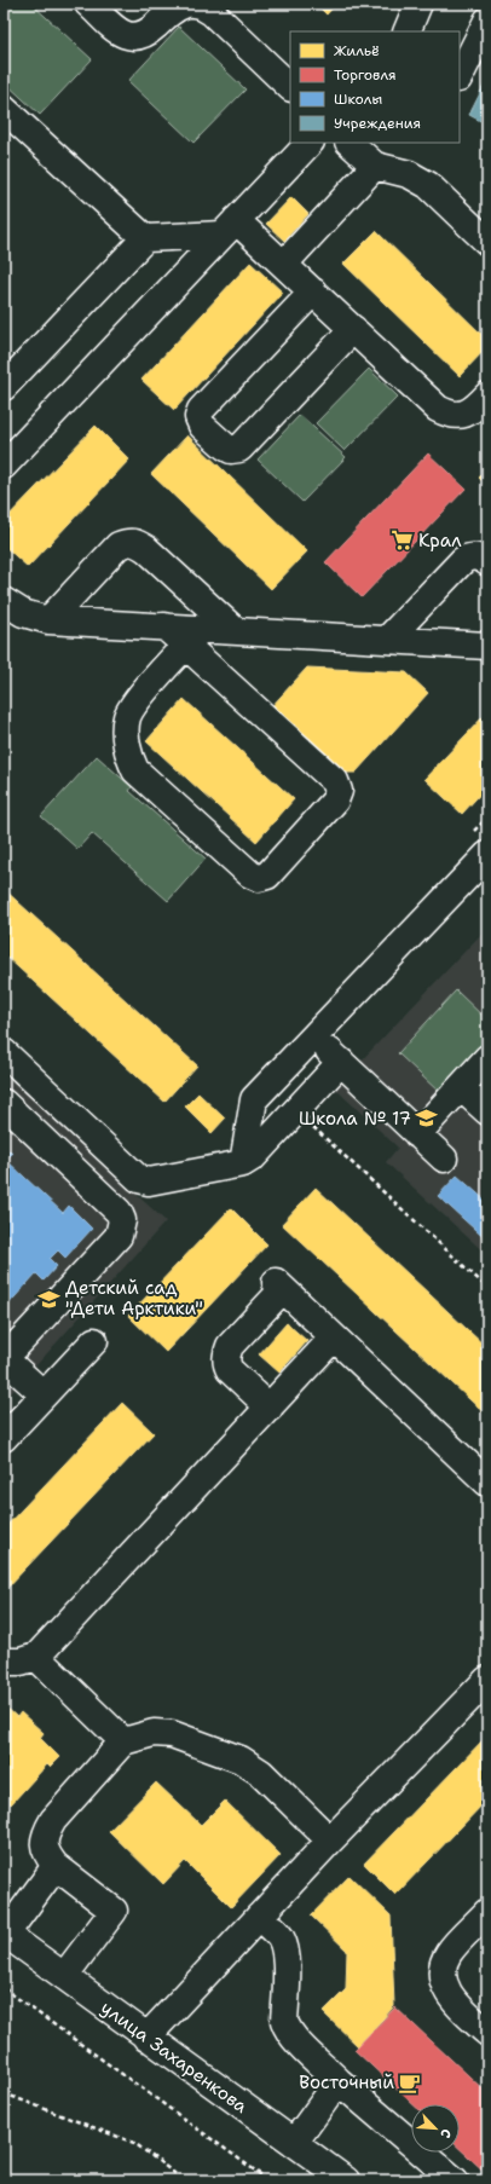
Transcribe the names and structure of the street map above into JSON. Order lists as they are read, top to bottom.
{
  "streets": {
    "street": ["улица Захаренкова"]
  },
  "places": {
    "supermarket": ["Крал"],
    "school or university": ["Школа № 17", "Детский сад \"Дети Арктики\""],
    "cafe": ["Восточный"]
  },
  "legend": [
    "Жильё",
    "Торговля",
    "Школы",
    "Учреждения"
  ],
  "north": "bottom right"
}
